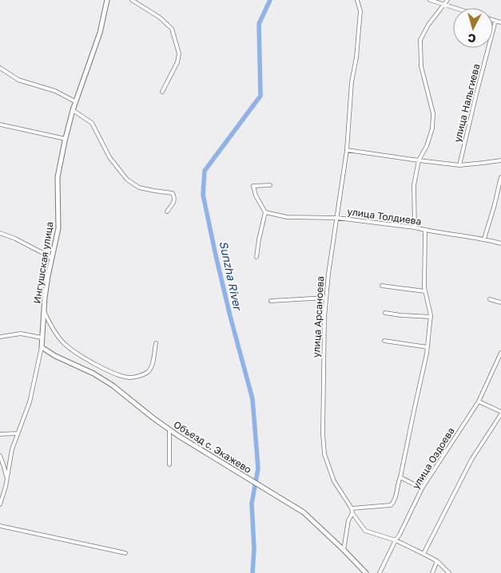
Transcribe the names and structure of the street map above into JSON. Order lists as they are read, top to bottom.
{
  "streets": {
    "main road": ["Ингушская улица", "Объезд с. Экажево"],
    "street": [
      "улица Нальгиева",
      "улица Толдиева",
      "улица Арсаноева",
      "улица Оздоева"
    ]
  },
  "crossings": [
    ["улица Толдиева", "улица Арсаноева"],
    ["Ингушская улица", "Объезд с. Экажево"],
    ["улица Арсаноева", "улица Оздоева"]
  ],
  "water": ["Sunzha River"],
  "north": "bottom"
}
